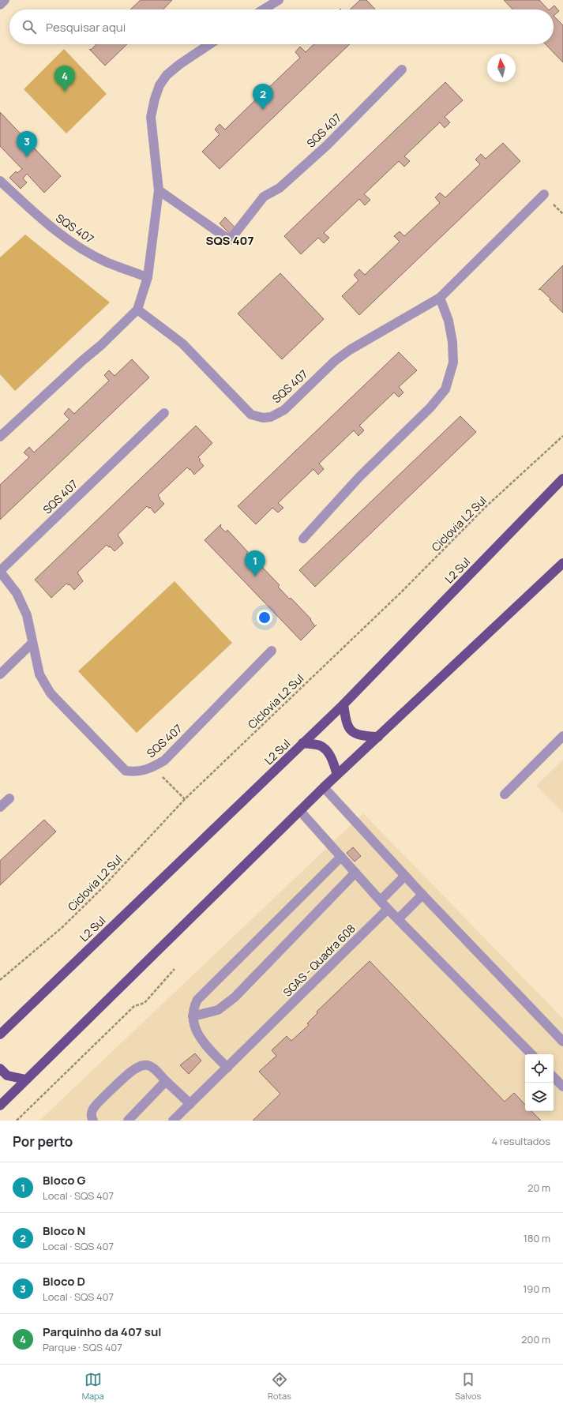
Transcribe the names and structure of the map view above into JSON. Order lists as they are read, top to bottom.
{
  "streets": {
    "main road": ["L2 Sul"],
    "street": ["SQS 407", "SGAS - Quadra 608"],
    "path": ["Ciclovia L2 Sul"]
  },
  "districts": ["SQS 407"],
  "north": "top",
  "page": {
    "search": "Pesquisar aqui",
    "pins": [
      "4",
      "2",
      "3",
      "1"
    ],
    "heading": ["Por perto", "4 resultados"],
    "list": [
      {
        "mark": "1",
        "name": "Bloco G",
        "note": "Local · SQS 407",
        "value": "20 m"
      },
      {
        "mark": "2",
        "name": "Bloco N",
        "note": "Local · SQS 407",
        "value": "180 m"
      },
      {
        "mark": "3",
        "name": "Bloco D",
        "note": "Local · SQS 407",
        "value": "190 m"
      },
      {
        "mark": "4",
        "name": "Parquinho da 407 sul",
        "note": "Parque · SQS 407",
        "value": "200 m"
      }
    ],
    "nav": ["Mapa", "Rotas", "Salvos"]
  }
}
